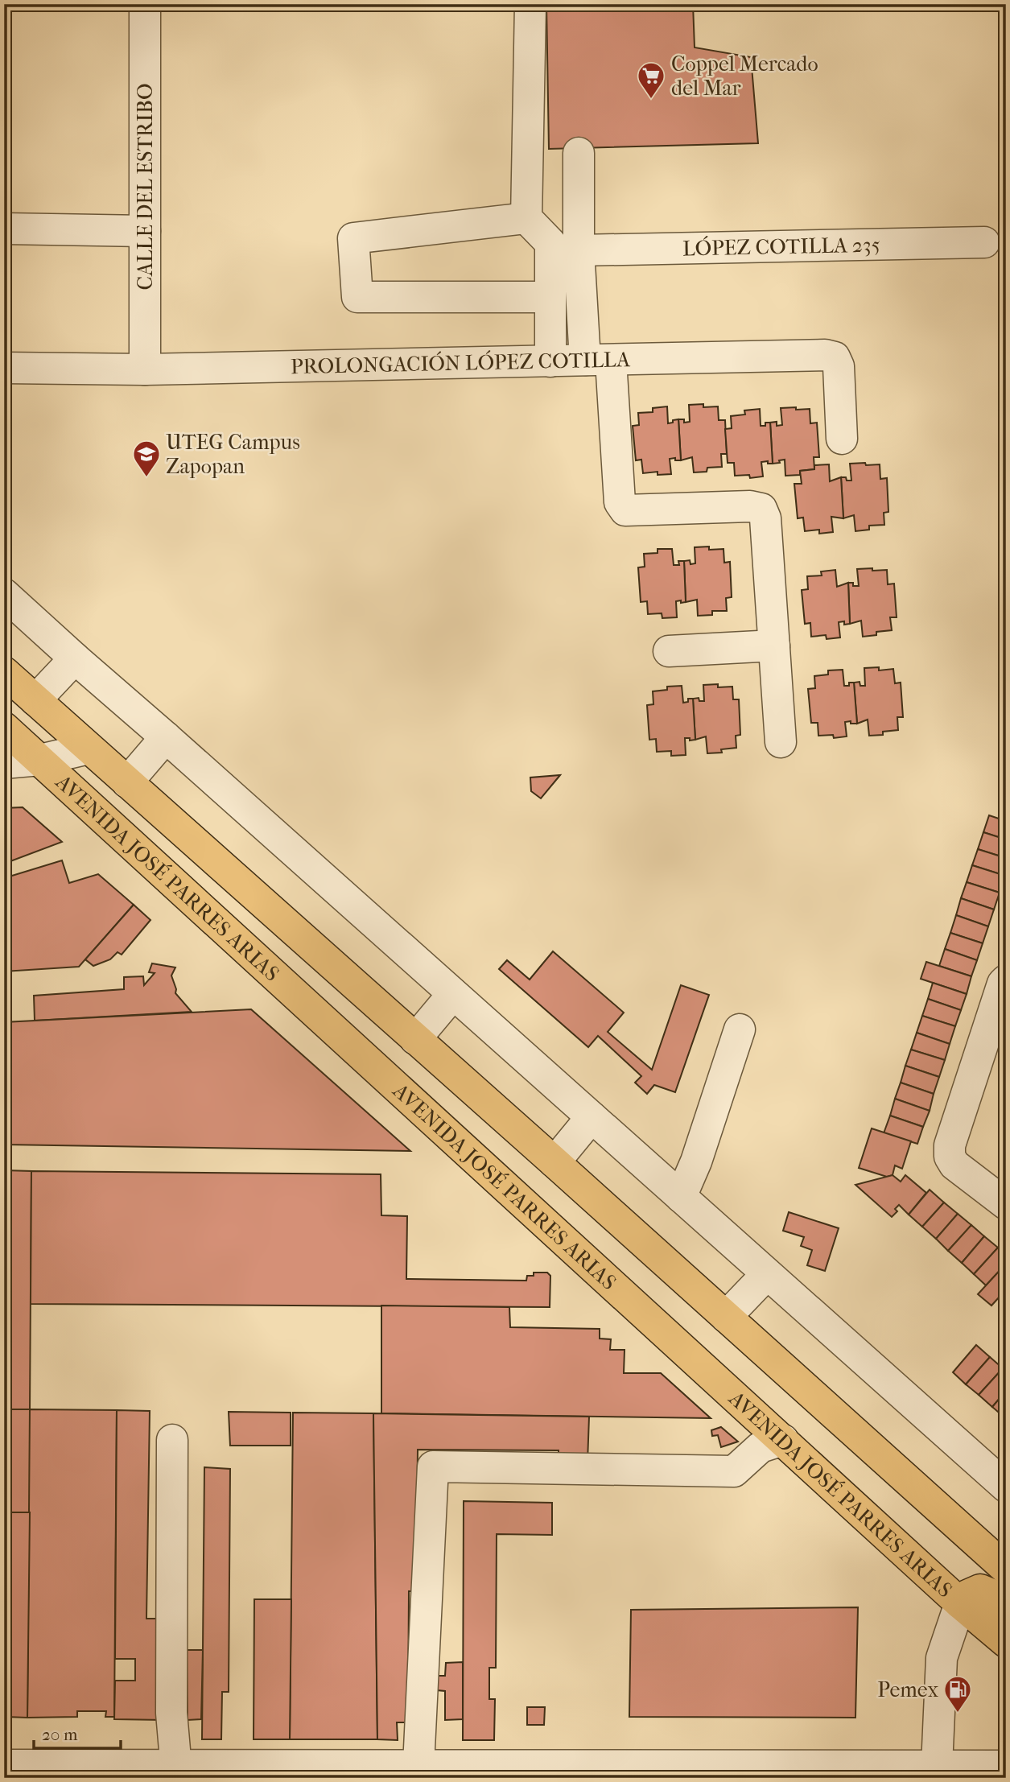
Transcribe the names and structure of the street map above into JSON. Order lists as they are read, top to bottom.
{
  "streets": {
    "main road": ["AVENIDA JOSÉ PARRES ARIAS"],
    "street": ["CALLE DEL ESTRIBO", "LÓPEZ COTILLA 235", "PROLONGACIÓN LÓPEZ COTILLA"]
  },
  "crossings": [
    ["CALLE DEL ESTRIBO", "PROLONGACIÓN LÓPEZ COTILLA"]
  ],
  "places": {
    "supermarket": ["Coppel Mercado del Mar"],
    "school or university": ["UTEG Campus Zapopan"],
    "fuel station": ["Pemex"]
  },
  "scale_bar": "20 m"
}
